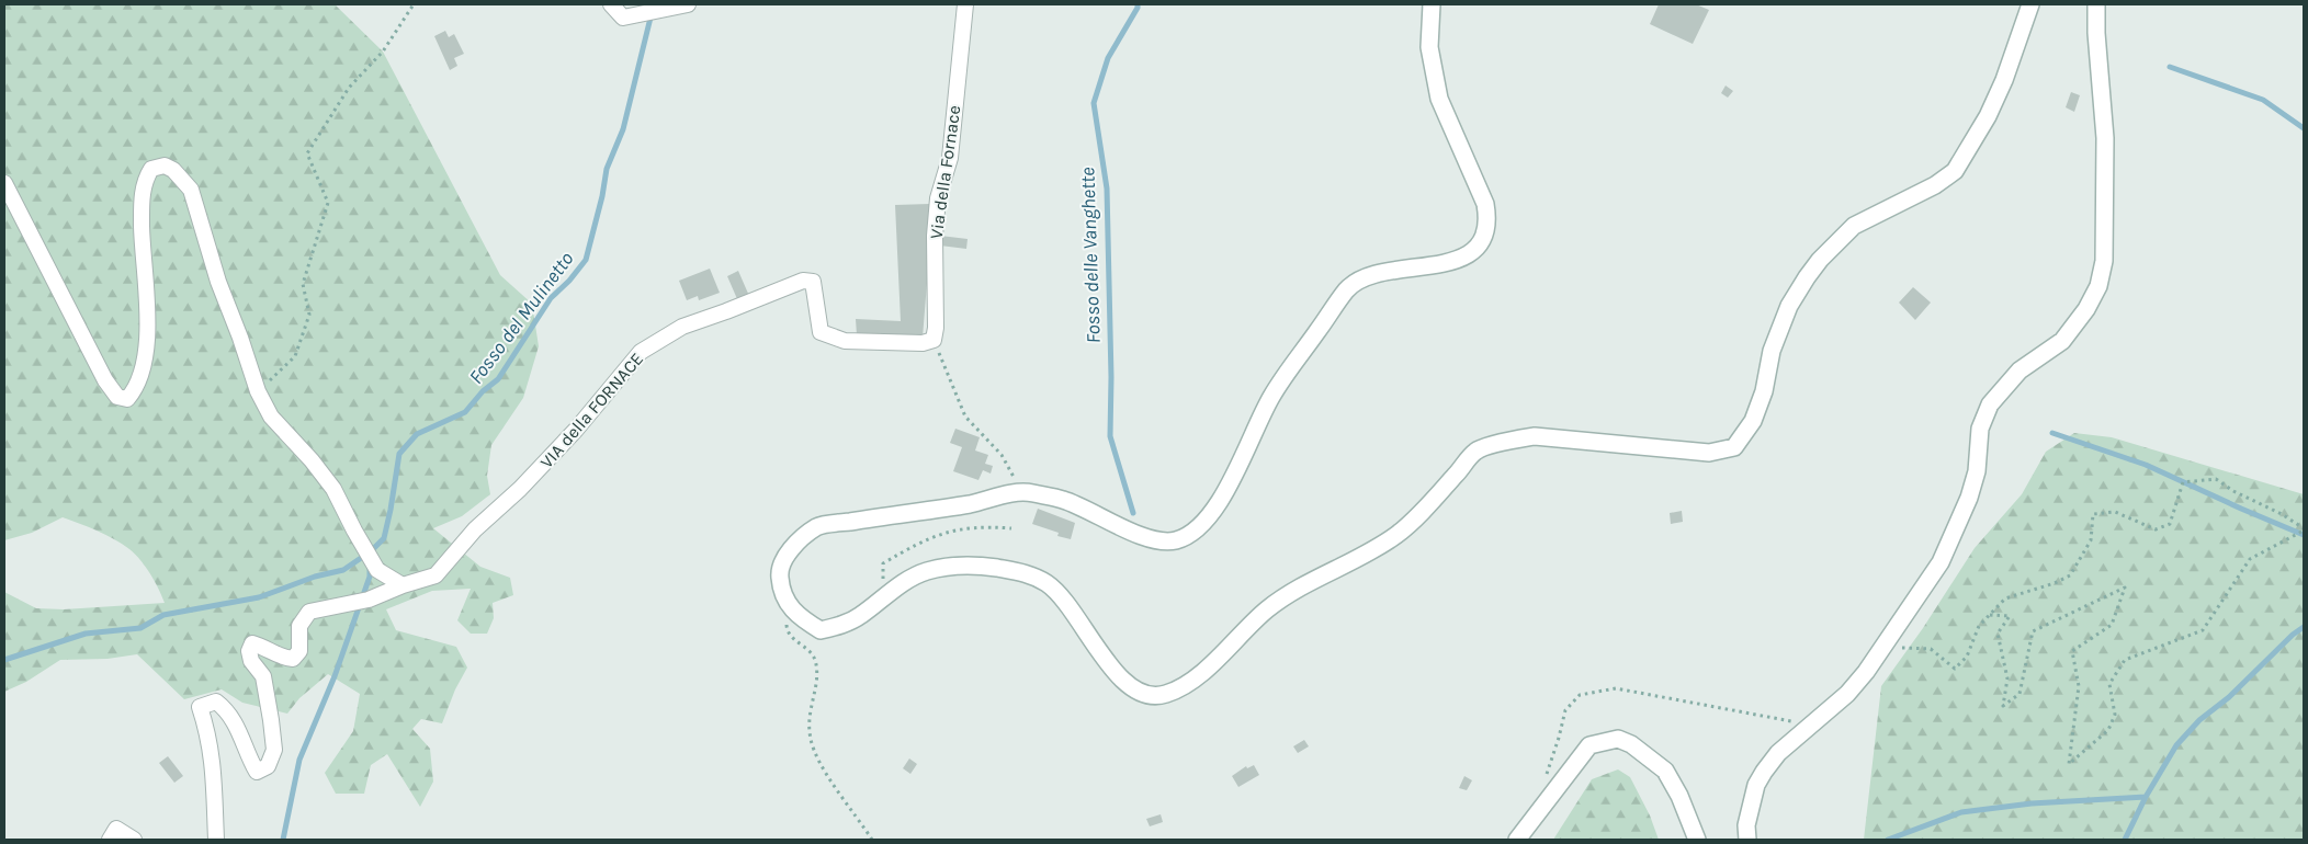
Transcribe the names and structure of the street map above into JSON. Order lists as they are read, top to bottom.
{
  "streets": {
    "street": ["Via della Fornace", "VIA della FORNACE"]
  },
  "crossings": [
    ["Via della Fornace", "VIA della FORNACE"]
  ],
  "water": ["Fosso delle Vanghette", "Fosso del Mulinetto"]
}
